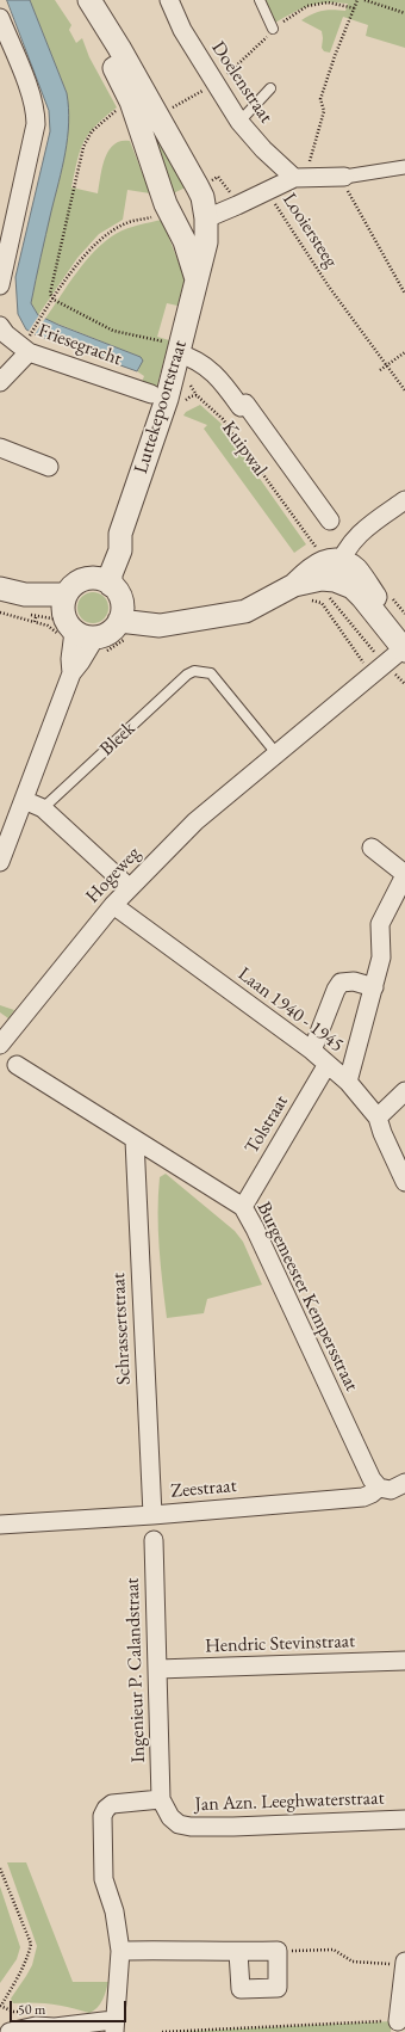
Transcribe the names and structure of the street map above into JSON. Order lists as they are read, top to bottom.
{
  "streets": {
    "street": [
      "Doelenstraat",
      "Friesegracht",
      "Luttekepoortstraat",
      "Kuipwal",
      "Hogeweg",
      "Laan 1940 - 1945",
      "Tolstraat",
      "Burgemeester Kempersstraat",
      "Schrassertstraat",
      "Zeestraat",
      "Hendric Stevinstraat",
      "Ingenieur P. Calandstraat",
      "Jan Azn. Leeghwaterstraat"
    ],
    "lane": ["Bleek"],
    "path": ["Looiersteeg"]
  },
  "crossings": [
    ["Friesegracht", "Luttekepoortstraat"],
    ["Friesegracht", "Kuipwal"],
    ["Luttekepoortstraat", "Kuipwal"],
    ["Bleek", "Hogeweg"],
    ["Hogeweg", "Laan 1940 - 1945"],
    ["Laan 1940 - 1945", "Tolstraat"],
    ["Tolstraat", "Burgemeester Kempersstraat"],
    ["Burgemeester Kempersstraat", "Schrassertstraat"],
    ["Burgemeester Kempersstraat", "Zeestraat"],
    ["Schrassertstraat", "Zeestraat"],
    ["Hendric Stevinstraat", "Ingenieur P. Calandstraat"],
    ["Ingenieur P. Calandstraat", "Jan Azn. Leeghwaterstraat"]
  ],
  "scale_bar": "50 m"
}
